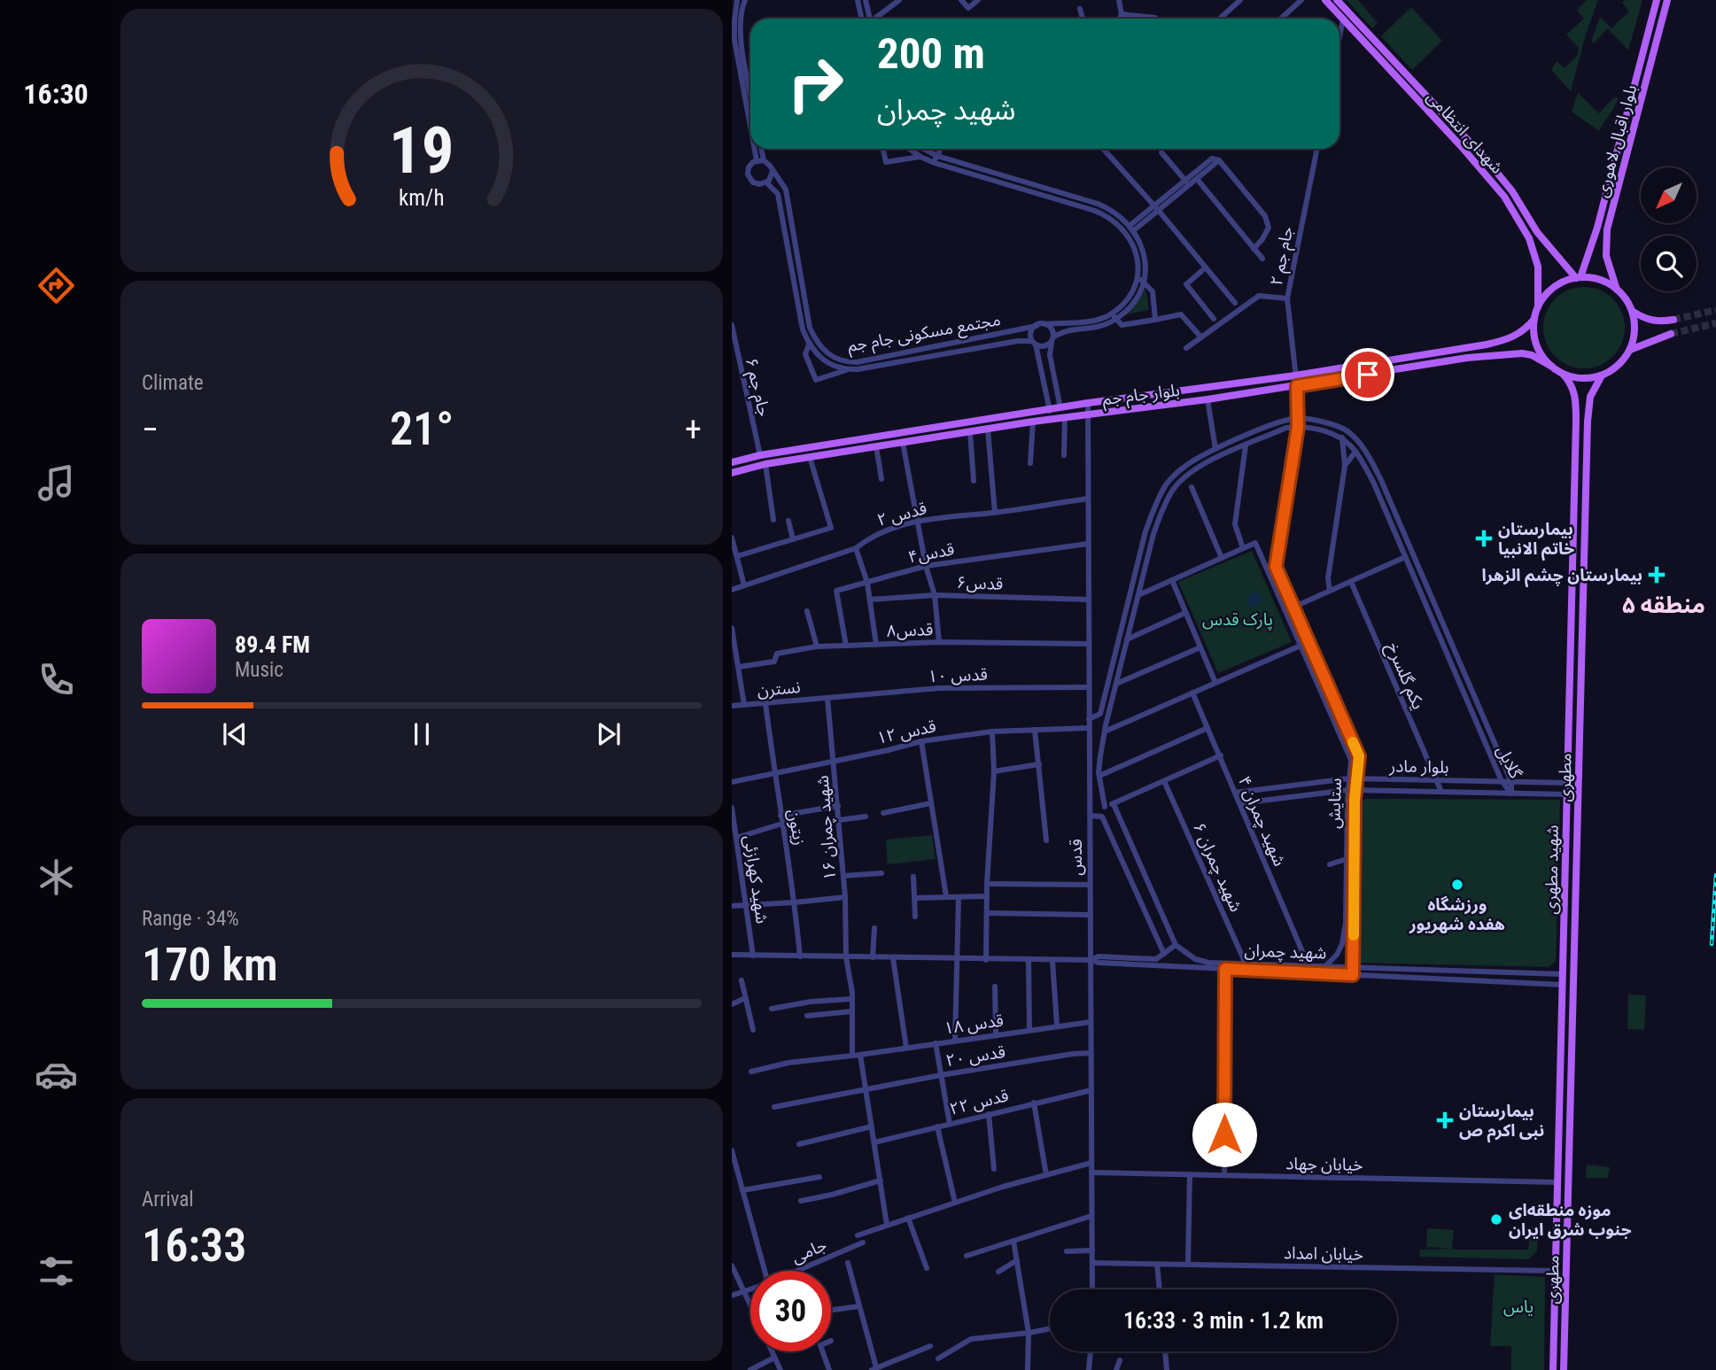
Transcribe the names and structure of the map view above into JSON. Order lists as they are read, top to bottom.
{
  "streets": {
    "main road": [
      "شهدای انتظامی",
      "بلوار اقبال لاهوری",
      "بلوار جام جم",
      "مطهری",
      "شهید مطهری"
    ],
    "street": [
      "جام جم ۲",
      "مجتمع مسکونی جام جم",
      "جام جم ۶",
      "قدس ۲",
      "قدس۴",
      "قدس۶",
      "قدس۸",
      "قدس ۱۰",
      "یکم گلسرخ",
      "نسترن",
      "قدس ۱۲",
      "گلایل",
      "بلوار مادر",
      "ستایش",
      "شهید چمران ۴",
      "زیتون",
      "شهید چمران ۱۶",
      "قدس",
      "شهید چمران ۶",
      "شهید کهرازئی",
      "شهید چمران",
      "قدس ۱۸",
      "قدس ۲۰",
      "قدس ۲۲",
      "خیابان جهاد",
      "جامی",
      "خیابان امداد"
    ]
  },
  "crossings": [
    ["شهدای انتظامی", "بلوار اقبال لاهوری"],
    ["شهدای انتظامی", "بلوار جام جم"],
    ["شهدای انتظامی", "مطهری"],
    ["شهدای انتظامی", "شهید مطهری"],
    ["بلوار اقبال لاهوری", "بلوار جام جم"],
    ["بلوار اقبال لاهوری", "مطهری"],
    ["بلوار اقبال لاهوری", "شهید مطهری"],
    ["جام جم ۲", "بلوار جام جم"],
    ["جام جم ۲", "گلایل"],
    ["جام جم ۲", "بلوار مادر"],
    ["جام جم ۲", "شهید چمران"],
    ["جام جم ۶", "بلوار جام جم"],
    ["بلوار جام جم", "مطهری"],
    ["بلوار جام جم", "قدس"],
    ["بلوار جام جم", "شهید مطهری"],
    ["قدس ۲", "قدس"],
    ["قدس۴", "قدس۸"],
    ["قدس۴", "قدس"],
    ["قدس۶", "قدس"],
    ["قدس۸", "قدس"],
    ["قدس ۱۰", "نسترن"],
    ["قدس ۱۰", "شهید چمران ۱۶"],
    ["قدس ۱۰", "قدس"],
    ["یکم گلسرخ", "بلوار مادر"],
    ["نسترن", "زیتون"],
    ["نسترن", "شهید چمران ۱۶"],
    ["قدس ۱۲", "زیتون"],
    ["قدس ۱۲", "شهید چمران ۱۶"],
    ["قدس ۱۲", "قدس"],
    ["گلایل", "بلوار مادر"],
    ["گلایل", "قدس"],
    ["بلوار مادر", "ستایش"],
    ["بلوار مادر", "شهید چمران ۴"],
    ["بلوار مادر", "شهید مطهری"],
    ["مطهری", "شهید مطهری"],
    ["ستایش", "شهید چمران"],
    ["زیتون", "شهید چمران"],
    ["شهید چمران ۱۶", "شهید چمران"],
    ["شهید چمران ۱۶", "قدس ۱۸"],
    ["قدس", "شهید چمران"],
    ["قدس", "قدس ۱۸"],
    ["قدس", "قدس ۲۰"],
    ["قدس", "قدس ۲۲"],
    ["قدس", "خیابان جهاد"],
    ["قدس", "خیابان امداد"],
    ["شهید چمران ۶", "شهید چمران"],
    ["شهید مطهری", "شهید چمران"],
    ["شهید مطهری", "خیابان جهاد"],
    ["شهید مطهری", "خیابان امداد"],
    ["شهید کهرازئی", "شهید چمران"]
  ],
  "districts": ["منطقه ۵"],
  "parks": ["پارک قدس", "یاس"],
  "places": {
    "health": ["بیمارستان خاتم الانبیا", "بیمارستان چشم الزهرا", "بیمارستان نبی اکرم ص"],
    "other": ["ورزشگاه هفده شهریور", "موزه منطقه‌ای جنوب شرق ایران"]
  },
  "north": "bottom left",
  "page": {
    "tabs": "16:30",
    "turn": ["200 m", "شهید چمران"],
    "tile": [
      "Climate",
      ["Range · 34%", "170 km"],
      ["Arrival", "16:33"]
    ],
    "heat": ["−", "21°", "+"],
    "song": ["89.4 FM", "Music"],
    "limit": "30",
    "trip": "16:33 · 3 min · 1.2 km",
    "gauge": ["19", "km/h"]
  }
}
